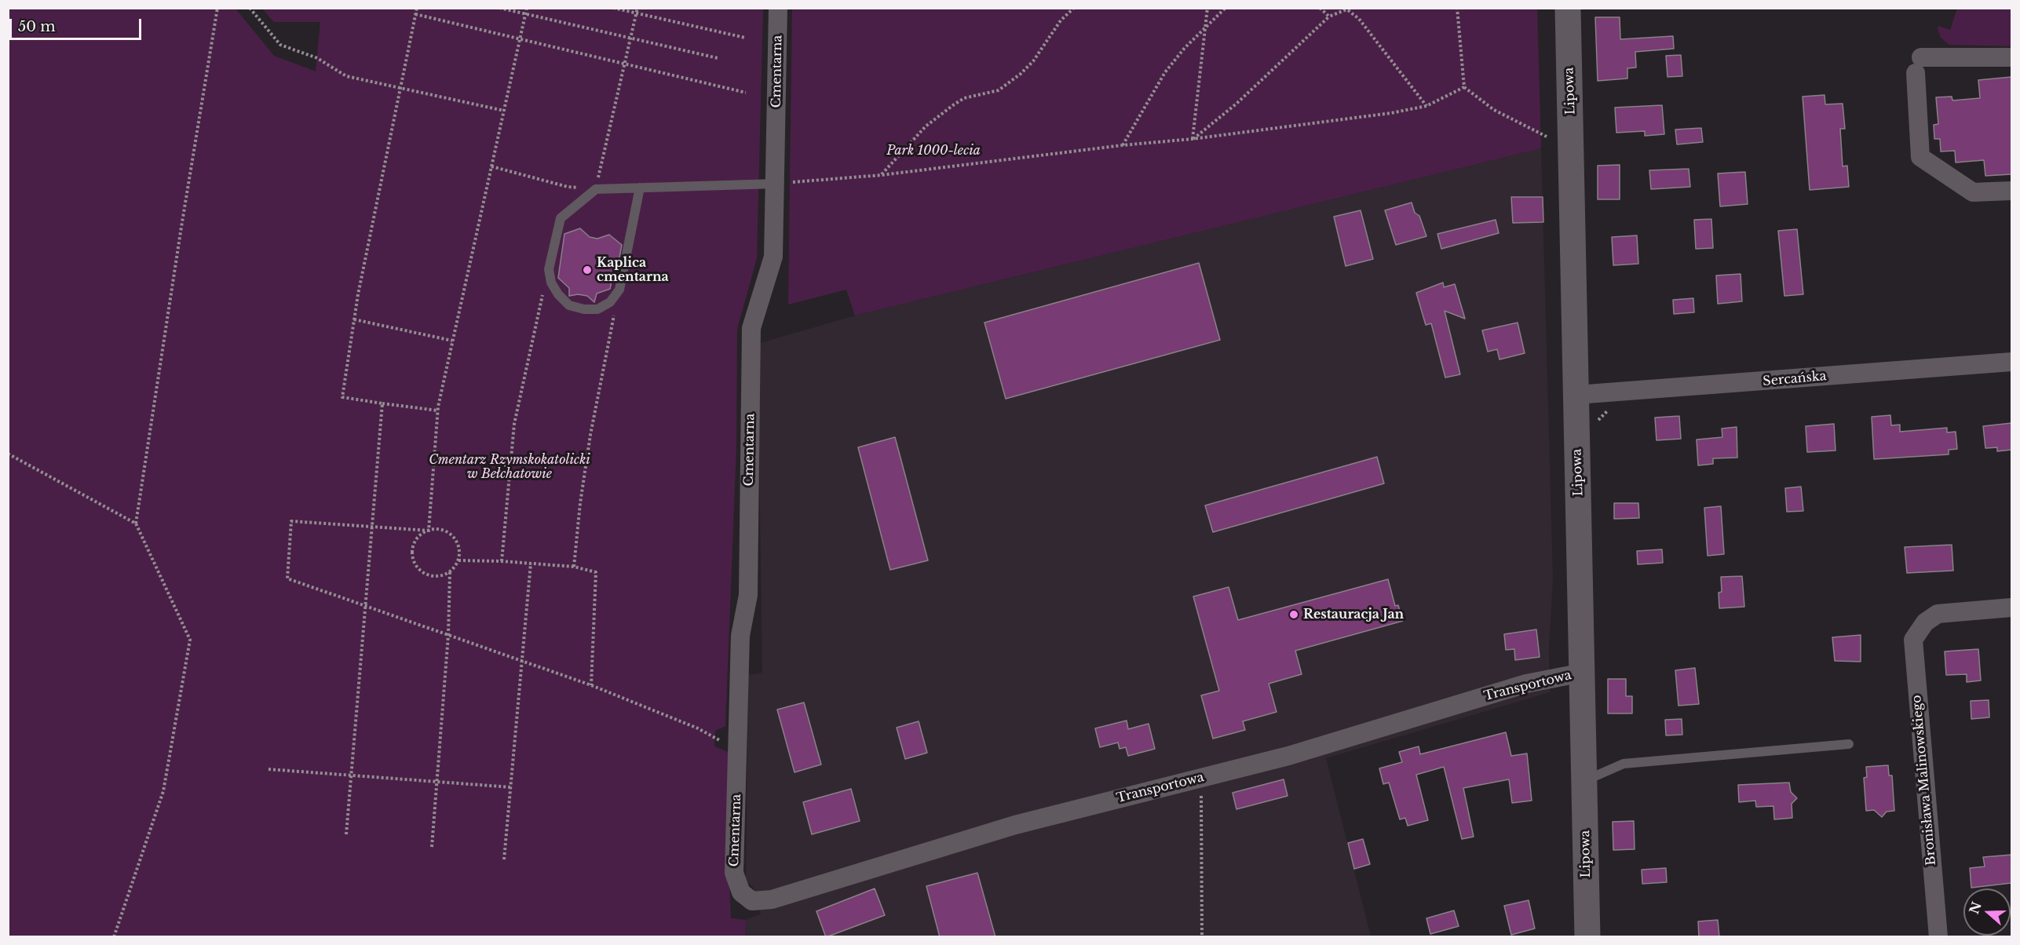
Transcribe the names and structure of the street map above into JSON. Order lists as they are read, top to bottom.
{
  "streets": {
    "main road": ["Lipowa"],
    "street": [
      "Cmentarna",
      "Sercańska",
      "Transportowa",
      "Bronisława Malinowskiego"
    ]
  },
  "crossings": [
    ["Cmentarna", "Transportowa"],
    ["Lipowa", "Sercańska"],
    ["Lipowa", "Transportowa"]
  ],
  "parks": ["Park 1000-lecia", "Cmentarz Rzymskokatolicki w Bełchatowie"],
  "places": ["Kaplica cmentarna", "Restauracja Jan"],
  "scale_bar": "50 m",
  "north": "left"
}
